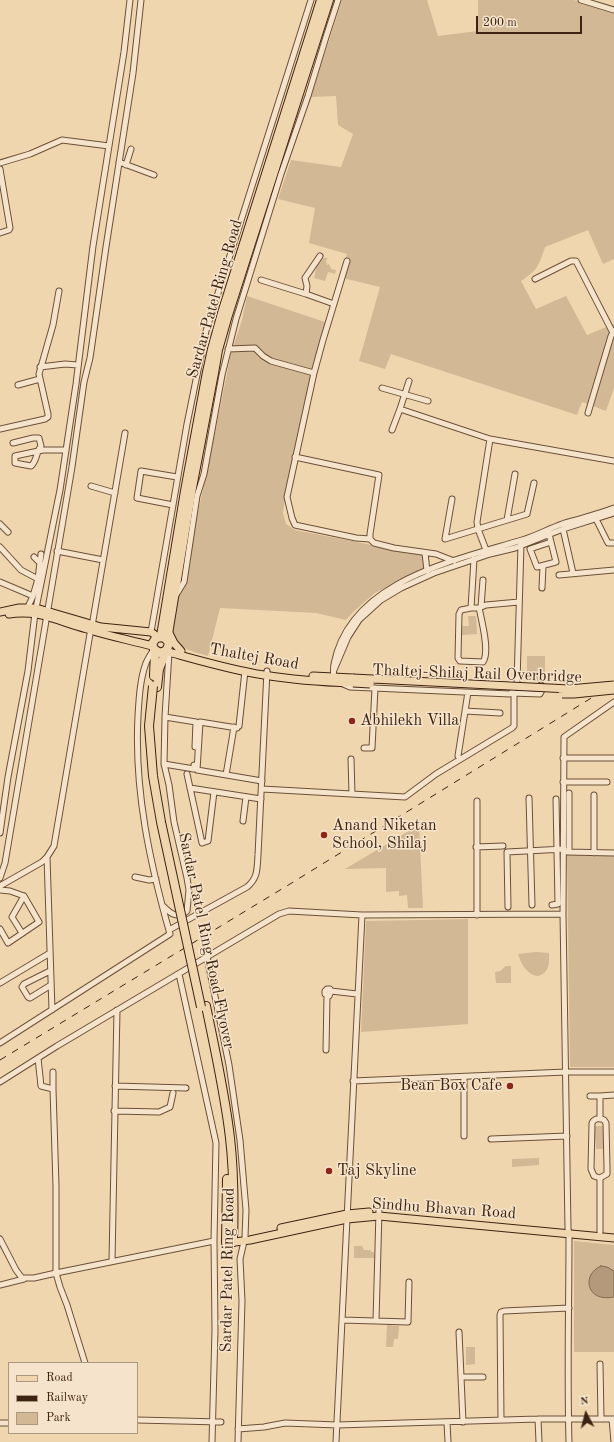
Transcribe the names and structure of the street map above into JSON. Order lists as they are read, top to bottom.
{
  "streets": {
    "highway": ["Sardar Patel Ring Road", "Sardar Patel Ring Road Flyover"],
    "main road": ["Thaltej Road", "Thaltej-Shilaj Rail Overbridge", "Sindhu Bhavan Road"]
  },
  "crossings": [
    ["Sardar Patel Ring Road", "Thaltej Road"],
    ["Sardar Patel Ring Road", "Sardar Patel Ring Road Flyover"],
    ["Sardar Patel Ring Road", "Sindhu Bhavan Road"],
    ["Thaltej Road", "Thaltej-Shilaj Rail Overbridge"],
    ["Thaltej Road", "Sardar Patel Ring Road Flyover"],
    ["Sardar Patel Ring Road Flyover", "Sindhu Bhavan Road"]
  ],
  "places": [
    "Abhilekh Villa",
    "Anand Niketan School, Shilaj",
    "Bean Box Cafe",
    "Taj Skyline"
  ],
  "legend": ["Road", "Railway", "Park"],
  "scale_bar": "200 m",
  "north": "top"
}
